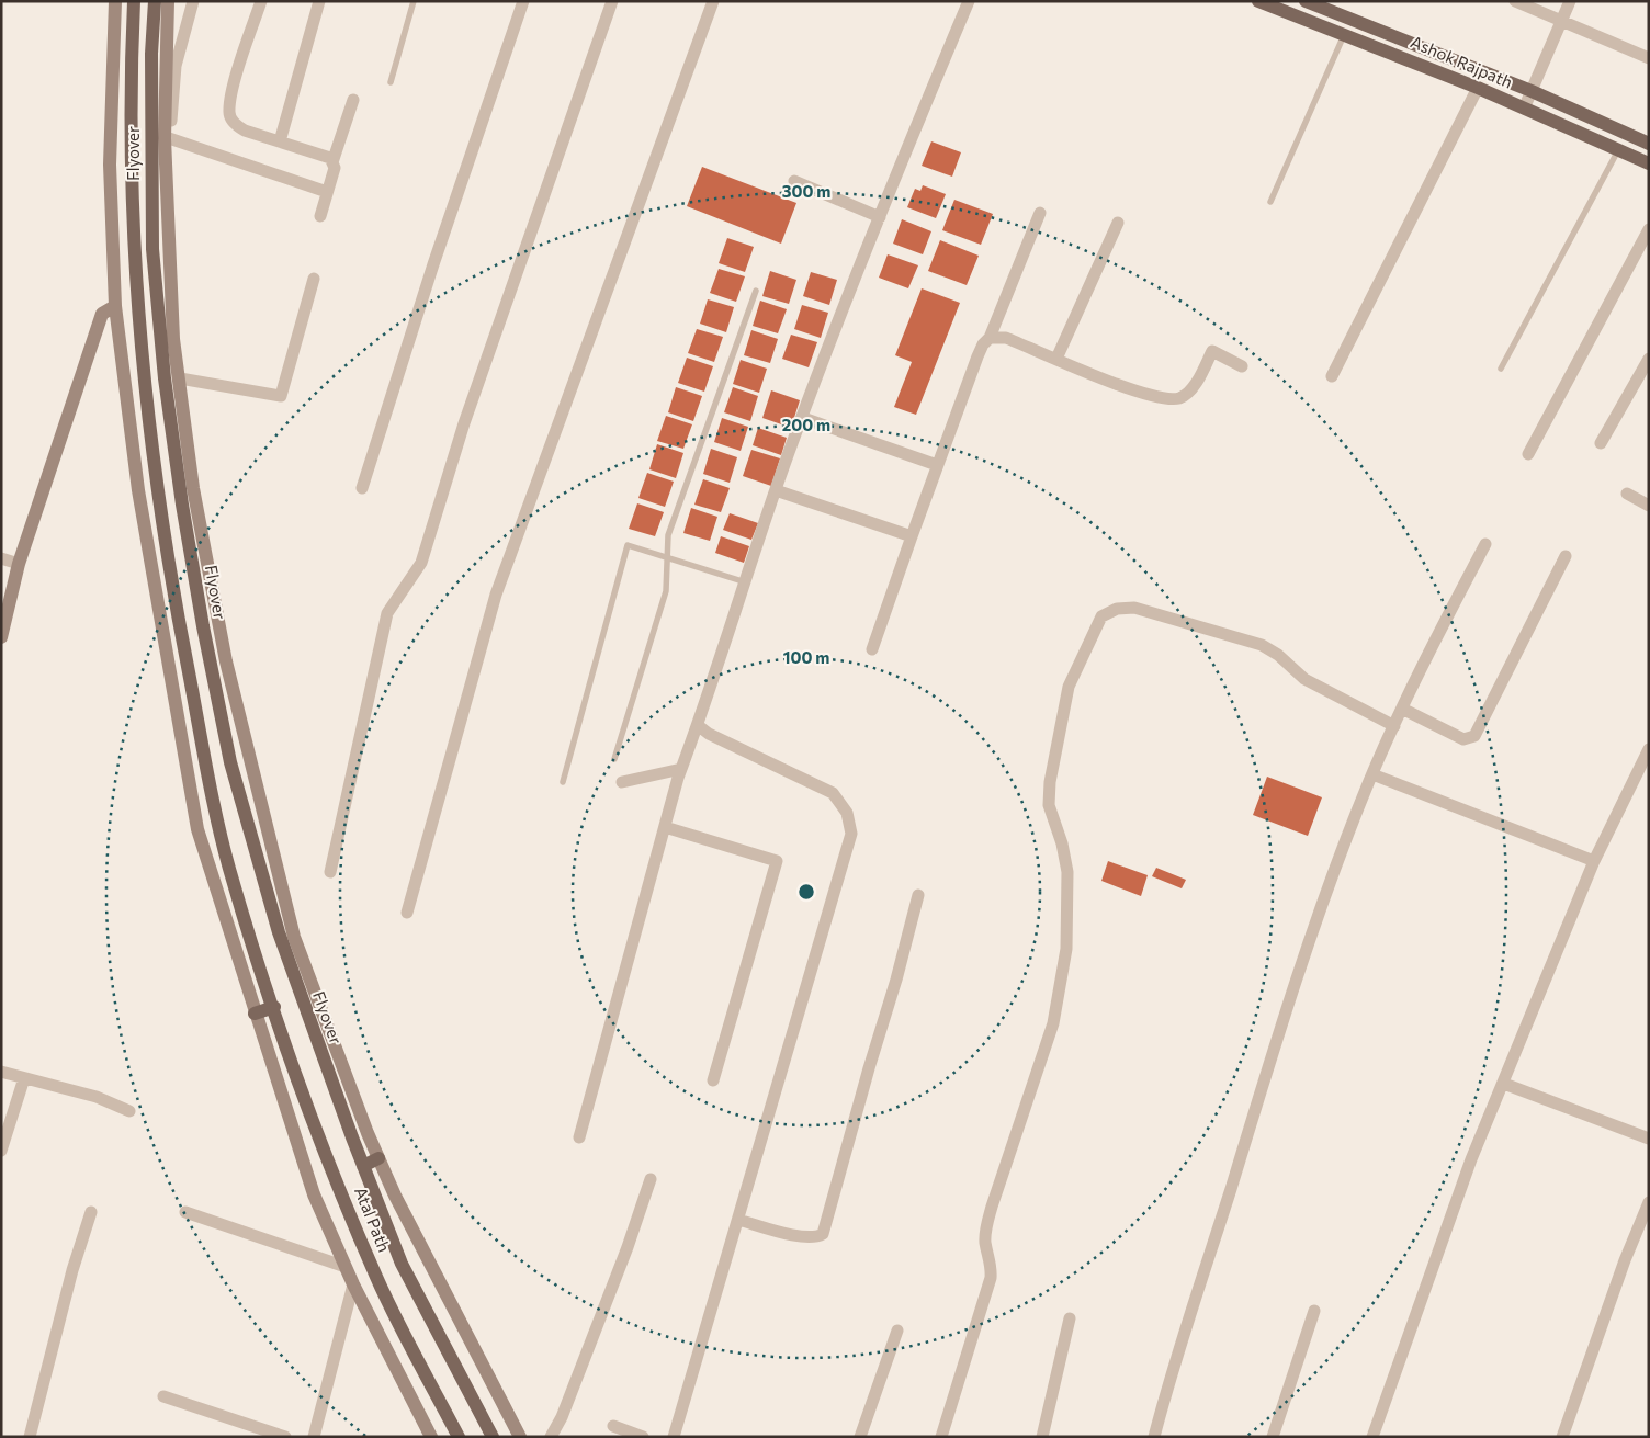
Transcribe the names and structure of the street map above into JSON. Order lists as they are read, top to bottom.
{
  "streets": {
    "main road": ["Ashok Rajpath", "Flyover", "Atal Path"]
  },
  "crossings": [
    ["Flyover", "Atal Path"]
  ],
  "rings": ["300 m", "200 m", "100 m"]
}
